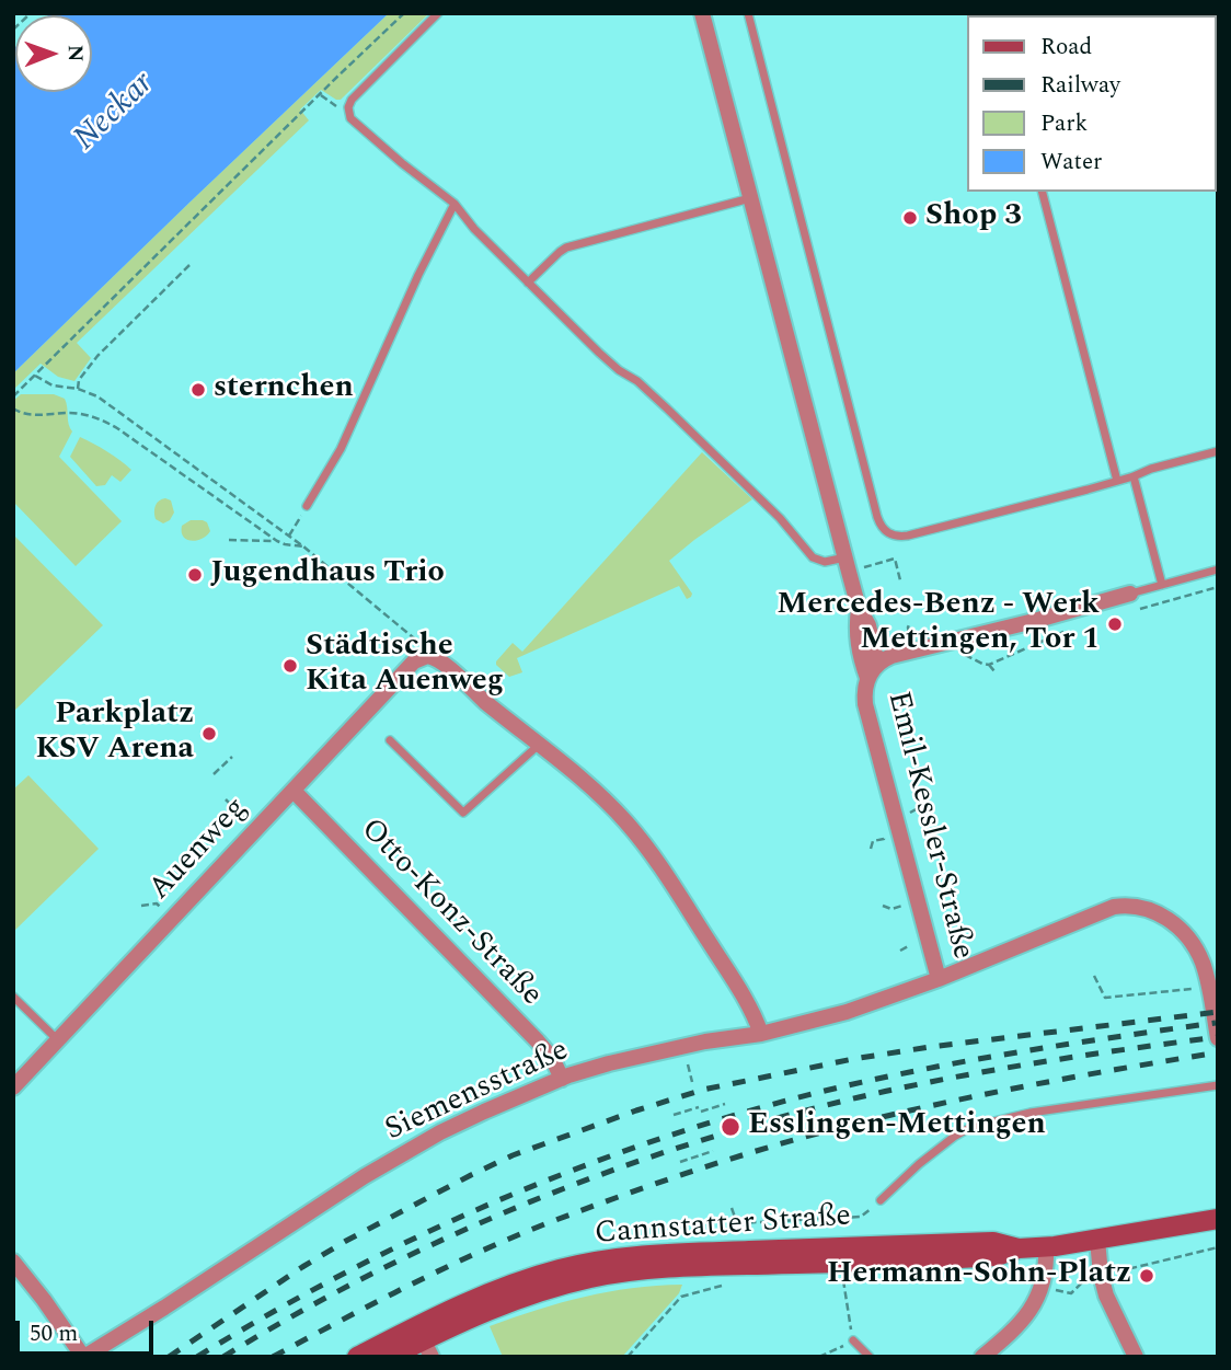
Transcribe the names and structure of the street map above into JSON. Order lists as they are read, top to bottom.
{
  "streets": {
    "main road": ["Cannstatter Straße"],
    "street": [
      "Emil-Kessler-Straße",
      "Auenweg",
      "Otto-Konz-Straße",
      "Siemensstraße"
    ]
  },
  "crossings": [
    ["Emil-Kessler-Straße", "Siemensstraße"],
    ["Auenweg", "Otto-Konz-Straße"],
    ["Otto-Konz-Straße", "Siemensstraße"]
  ],
  "water": ["Neckar"],
  "places": [
    "Shop 3",
    "sternchen",
    "Jugendhaus Trio",
    "Mercedes-Benz - Werk Mettingen, Tor 1",
    "Städtische Kita Auenweg",
    "Parkplatz KSV Arena",
    "Esslingen-Mettingen",
    "Hermann-Sohn-Platz"
  ],
  "legend": [
    "Road",
    "Railway",
    "Park",
    "Water"
  ],
  "scale_bar": "50 m",
  "north": "right"
}
